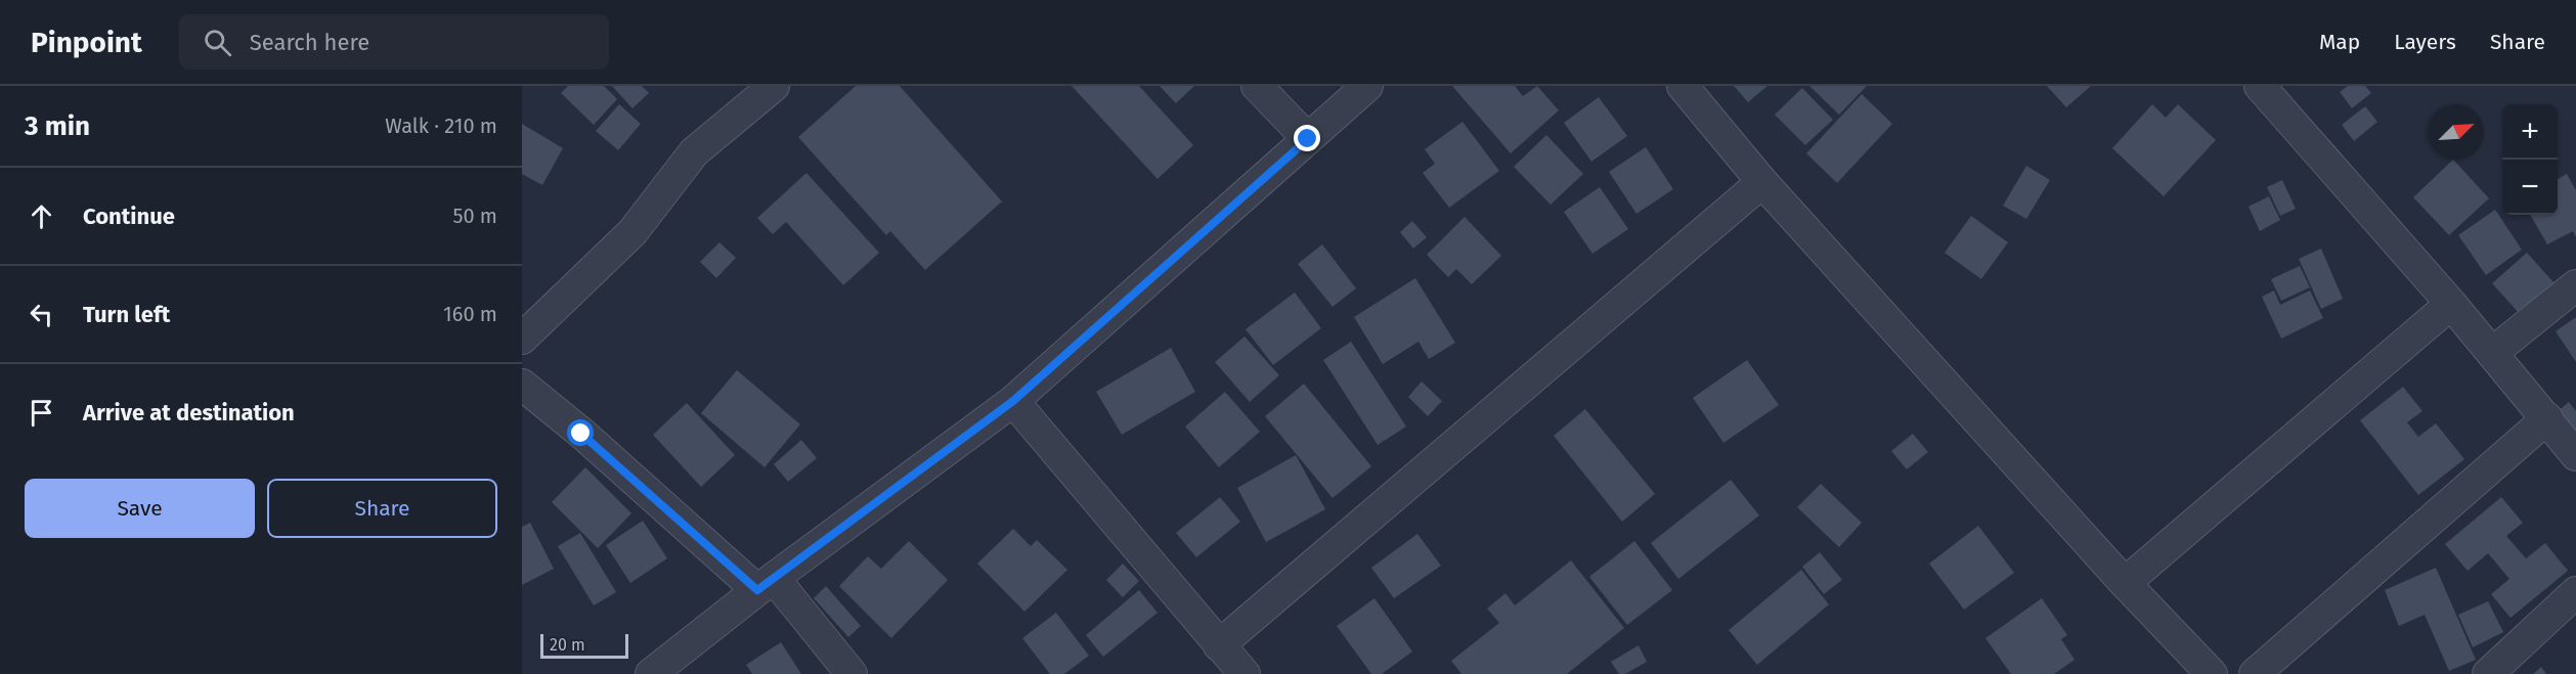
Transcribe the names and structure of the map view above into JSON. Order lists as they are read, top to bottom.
{
  "scale_bar": "20 m",
  "north": "top right",
  "page": {
    "header": "Pinpoint",
    "search": "Search here",
    "nav": ["Map", "Layers", "Share"],
    "heading": ["3 min", "Walk · 210 m"],
    "map_buttons": ["+", "−"],
    "list": [
      ["Continue", "50 m"],
      ["Turn left", "160 m"],
      "Arrive at destination"
    ],
    "buttons": ["Save", "Share"],
    "scale": "20 m"
  }
}
